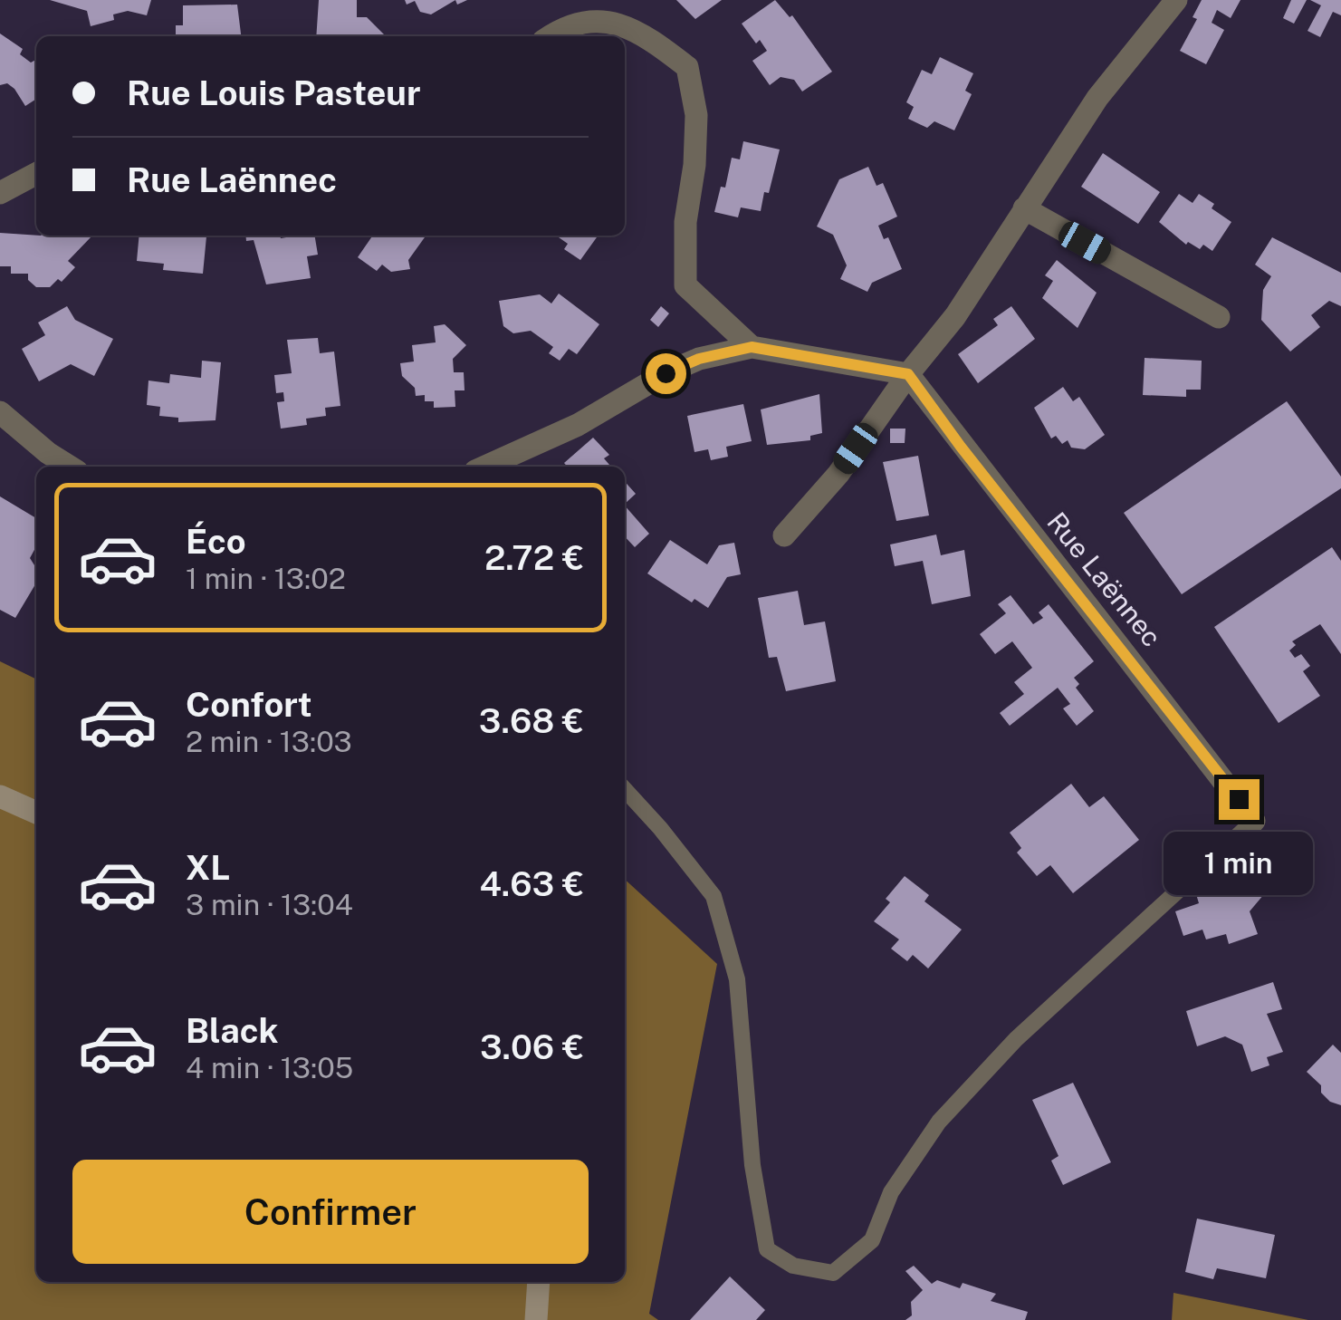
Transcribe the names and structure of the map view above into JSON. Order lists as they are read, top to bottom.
{
  "streets": {
    "street": ["Rue Laënnec"]
  },
  "page": {
    "banner": ["Rue Louis Pasteur", "Rue Laënnec"],
    "list": [
      {
        "name": "Éco",
        "note": "1 min · 13:02",
        "value": "2.72 €"
      },
      {
        "name": "Confort",
        "note": "2 min · 13:03",
        "value": "3.68 €"
      },
      {
        "name": "XL",
        "note": "3 min · 13:04",
        "value": "4.63 €"
      },
      {
        "name": "Black",
        "note": "4 min · 13:05",
        "value": "3.06 €"
      }
    ],
    "bubble": "1 min",
    "buttons": "Confirmer"
  }
}
